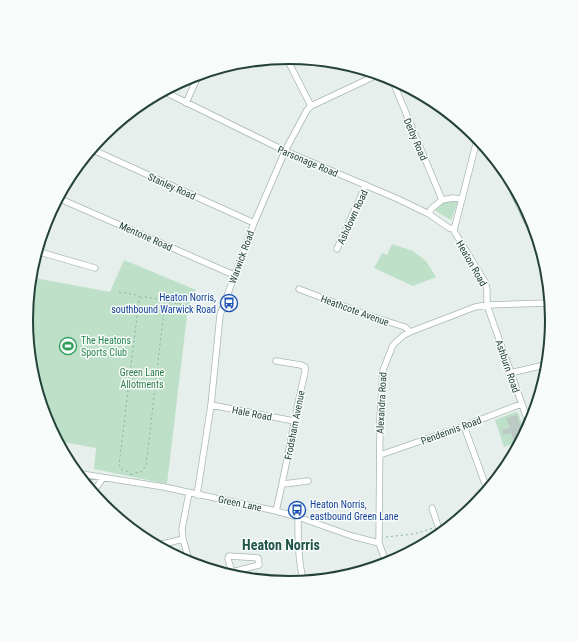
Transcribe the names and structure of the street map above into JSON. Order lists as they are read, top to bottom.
{
  "streets": {
    "street": [
      "Derby Road",
      "Parsonage Road",
      "Stanley Road",
      "Ashdown Road",
      "Mentone Road",
      "Warwick Road",
      "Heaton Road",
      "Heathcote Avenue",
      "Ashburn Road",
      "Alexandra Road",
      "Hale Road",
      "Frodsham Avenue",
      "Pendennis Road",
      "Green Lane"
    ]
  },
  "crossings": [
    ["Parsonage Road", "Ashdown Road"],
    ["Parsonage Road", "Warwick Road"],
    ["Parsonage Road", "Heaton Road"],
    ["Stanley Road", "Warwick Road"],
    ["Mentone Road", "Warwick Road"],
    ["Warwick Road", "Hale Road"],
    ["Warwick Road", "Green Lane"],
    ["Heaton Road", "Ashburn Road"],
    ["Heaton Road", "Alexandra Road"],
    ["Heathcote Avenue", "Alexandra Road"],
    ["Ashburn Road", "Alexandra Road"],
    ["Ashburn Road", "Pendennis Road"],
    ["Alexandra Road", "Pendennis Road"],
    ["Alexandra Road", "Green Lane"],
    ["Hale Road", "Frodsham Avenue"],
    ["Frodsham Avenue", "Green Lane"]
  ],
  "districts": ["Heaton Norris"],
  "parks": ["Green Lane Allotments"],
  "places": {
    "bus stop": ["Heaton Norris, southbound Warwick Road", "Heaton Norris, eastbound Green Lane"],
    "sports": ["The Heatons Sports Club"]
  }
}
